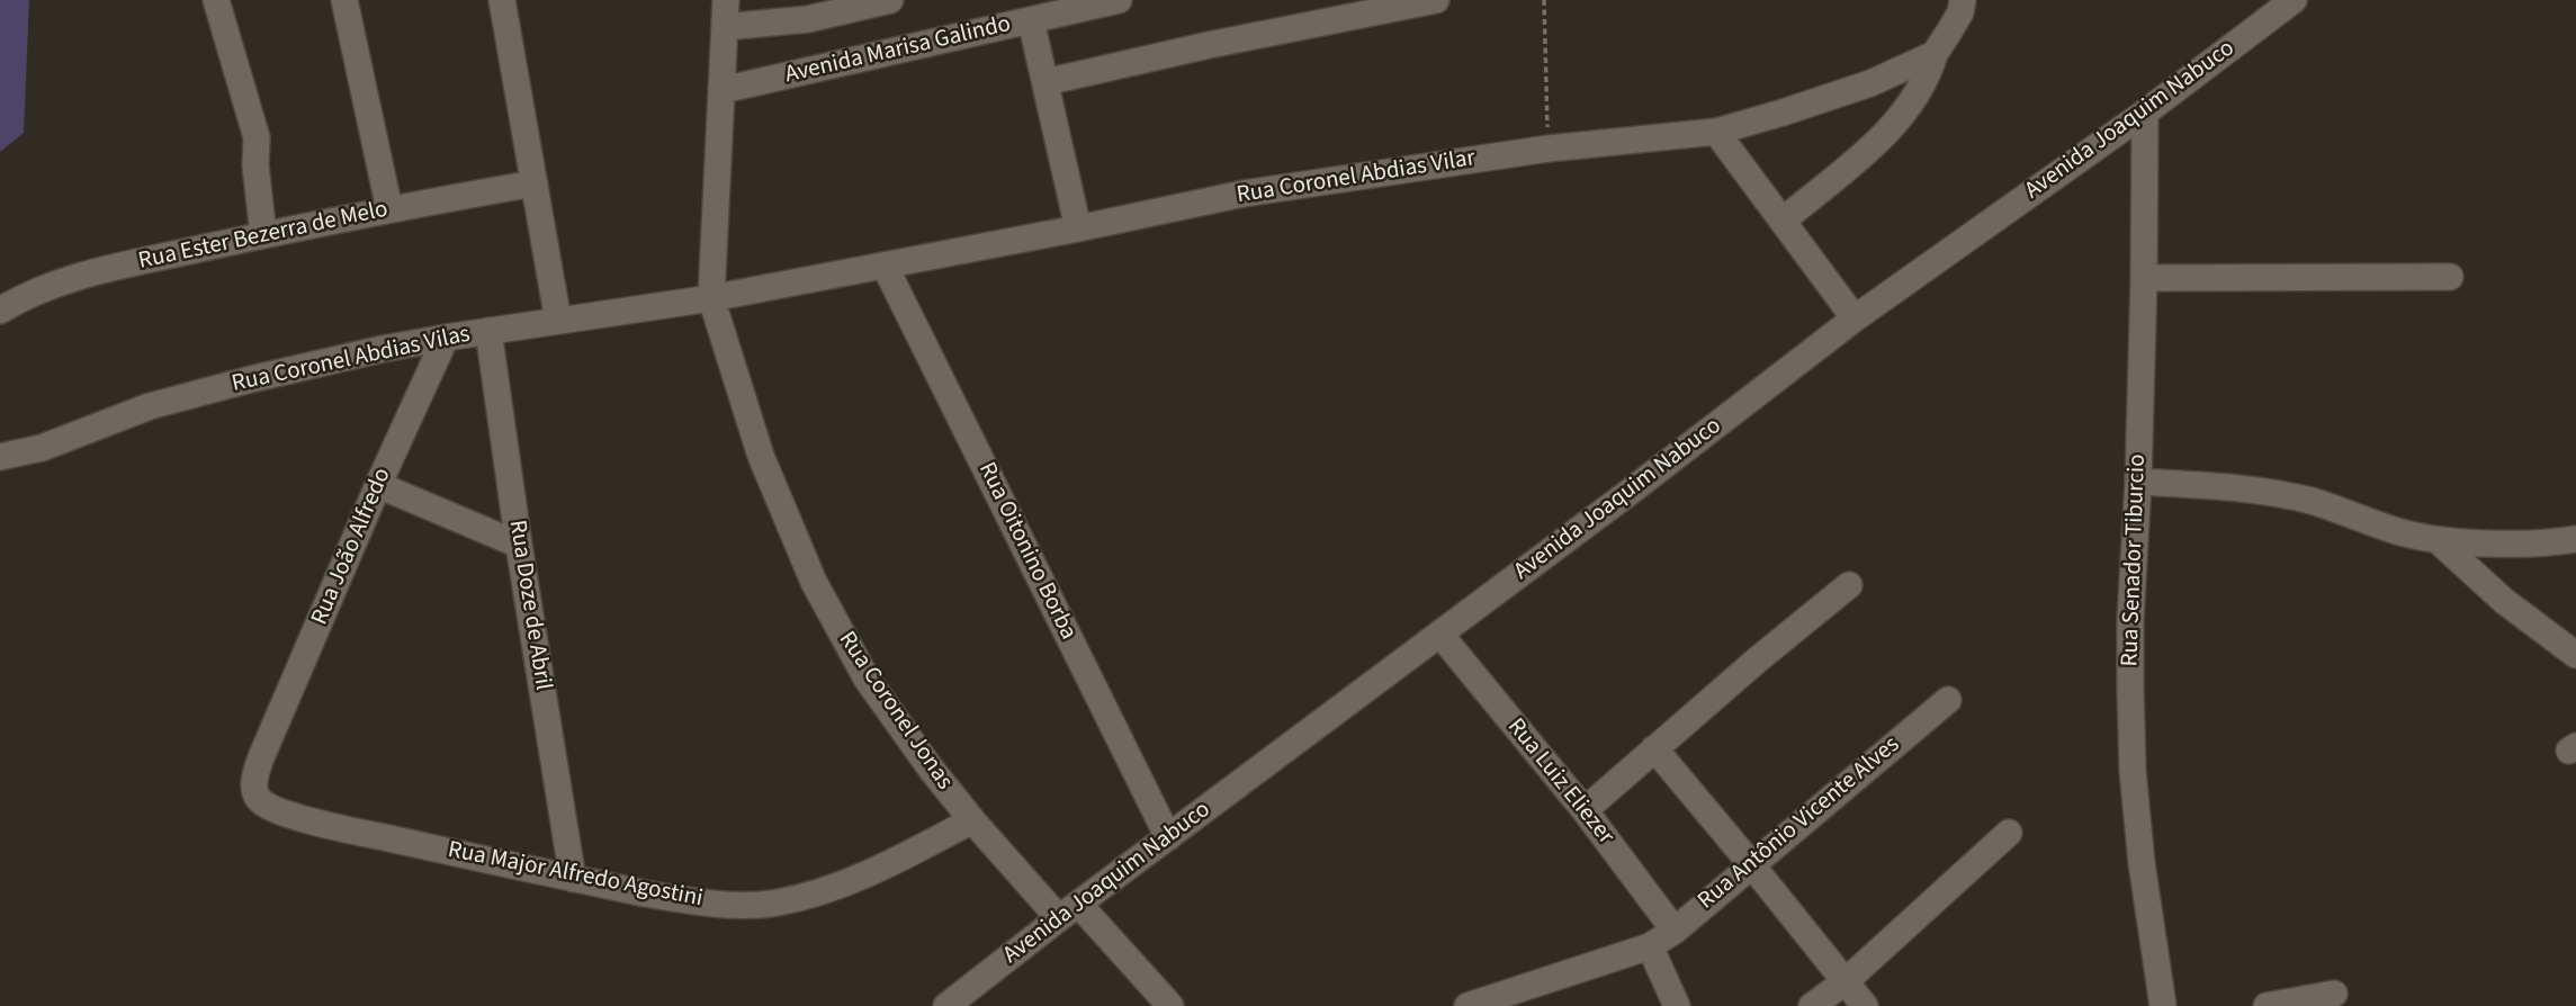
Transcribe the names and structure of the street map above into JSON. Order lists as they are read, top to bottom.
{
  "streets": {
    "street": [
      "Avenida Marisa Galindo",
      "Avenida Joaquim Nabuco",
      "Rua Coronel Abdias Vilar",
      "Rua Ester Bezerra de Melo",
      "Rua Coronel Abdias Vilas",
      "Rua João Alfredo",
      "Rua Oitonino Borba",
      "Rua Senador Tiburcio",
      "Rua Doze de Abril",
      "Rua Coronel Jonas",
      "Rua Luiz Eliezer",
      "Rua Antônio Vicente Alves",
      "Rua Major Alfredo Agostini"
    ]
  },
  "crossings": [
    ["Avenida Joaquim Nabuco", "Rua Oitonino Borba"],
    ["Avenida Joaquim Nabuco", "Rua Senador Tiburcio"],
    ["Avenida Joaquim Nabuco", "Rua Coronel Jonas"],
    ["Avenida Joaquim Nabuco", "Rua Luiz Eliezer"],
    ["Rua Coronel Abdias Vilar", "Rua Coronel Abdias Vilas"],
    ["Rua Coronel Abdias Vilar", "Rua Oitonino Borba"],
    ["Rua Coronel Abdias Vilar", "Rua Coronel Jonas"],
    ["Rua Coronel Abdias Vilas", "Rua João Alfredo"],
    ["Rua Coronel Abdias Vilas", "Rua Doze de Abril"],
    ["Rua Coronel Abdias Vilas", "Rua Coronel Jonas"],
    ["Rua João Alfredo", "Rua Major Alfredo Agostini"],
    ["Rua Doze de Abril", "Rua Major Alfredo Agostini"],
    ["Rua Coronel Jonas", "Rua Major Alfredo Agostini"],
    ["Rua Luiz Eliezer", "Rua Antônio Vicente Alves"]
  ]
}
